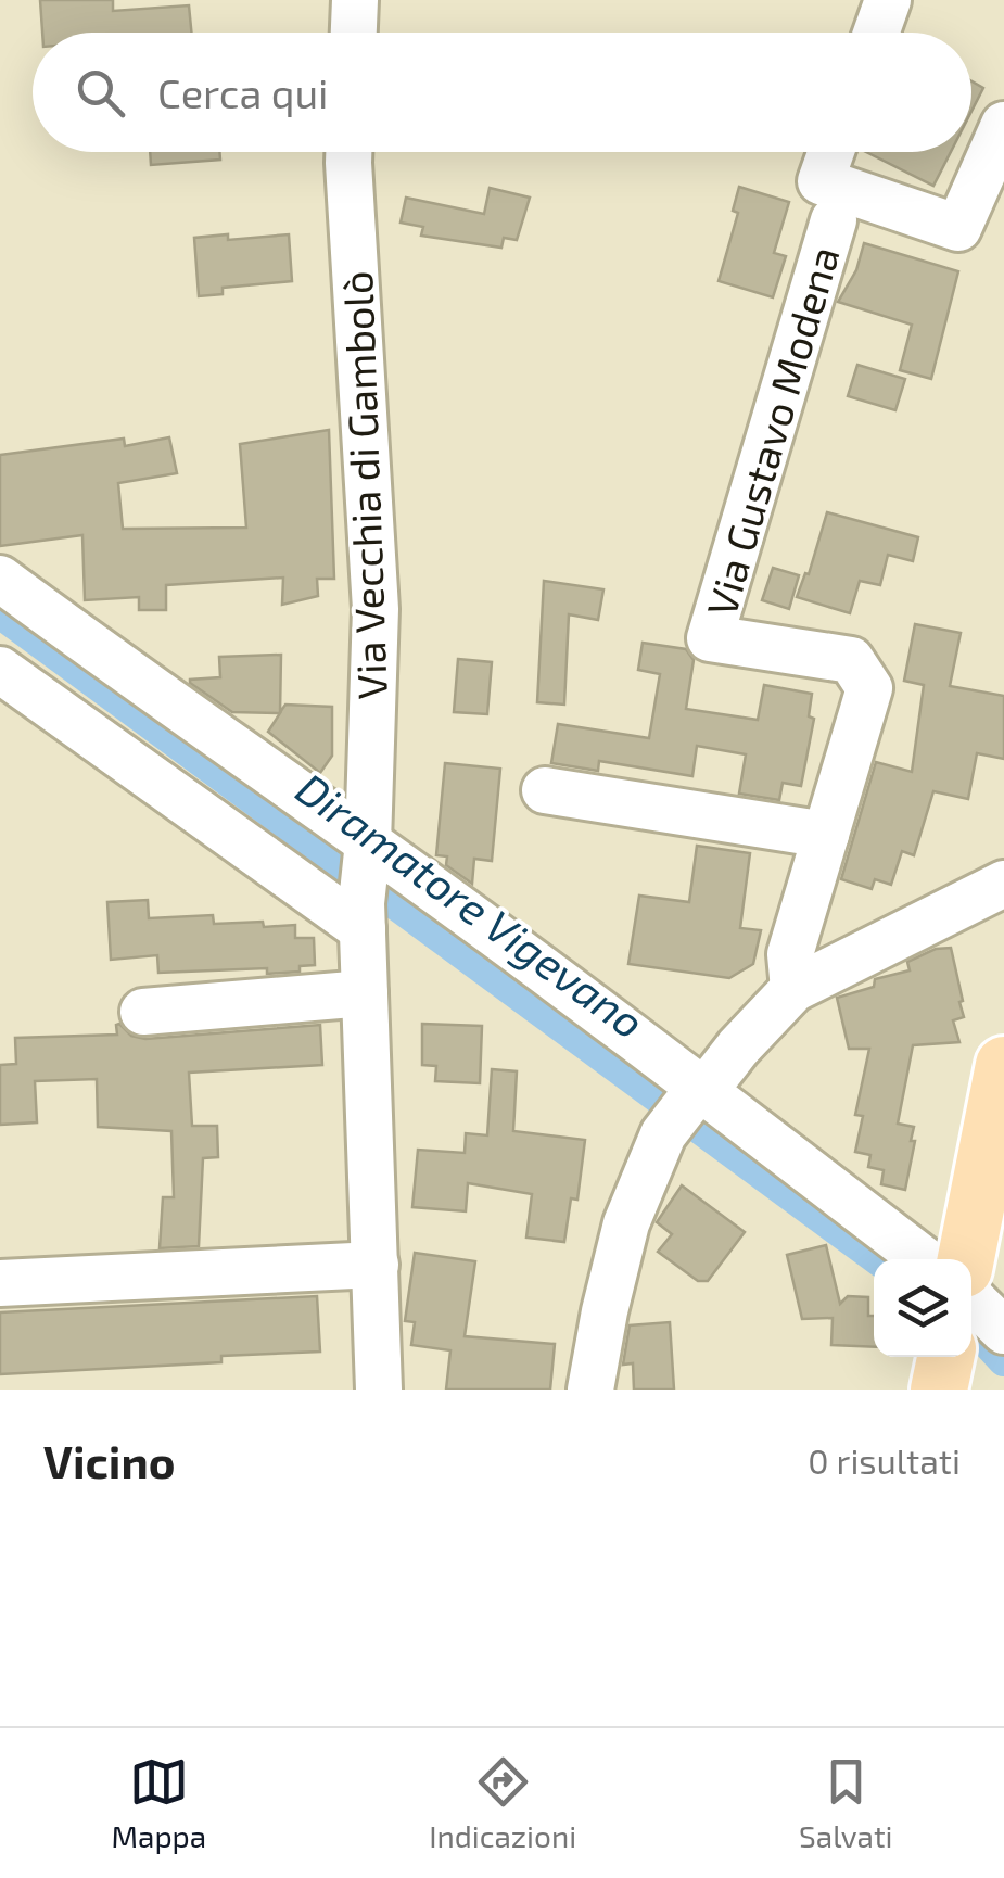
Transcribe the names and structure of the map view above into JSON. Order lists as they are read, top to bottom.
{
  "streets": {
    "street": ["Via Gustavo Modena", "Via Vecchia di Gambolò"]
  },
  "water": ["Diramatore Vigevano"],
  "page": {
    "search": "Cerca qui",
    "heading": ["Vicino", "0 risultati"],
    "nav": ["Mappa", "Indicazioni", "Salvati"]
  }
}
